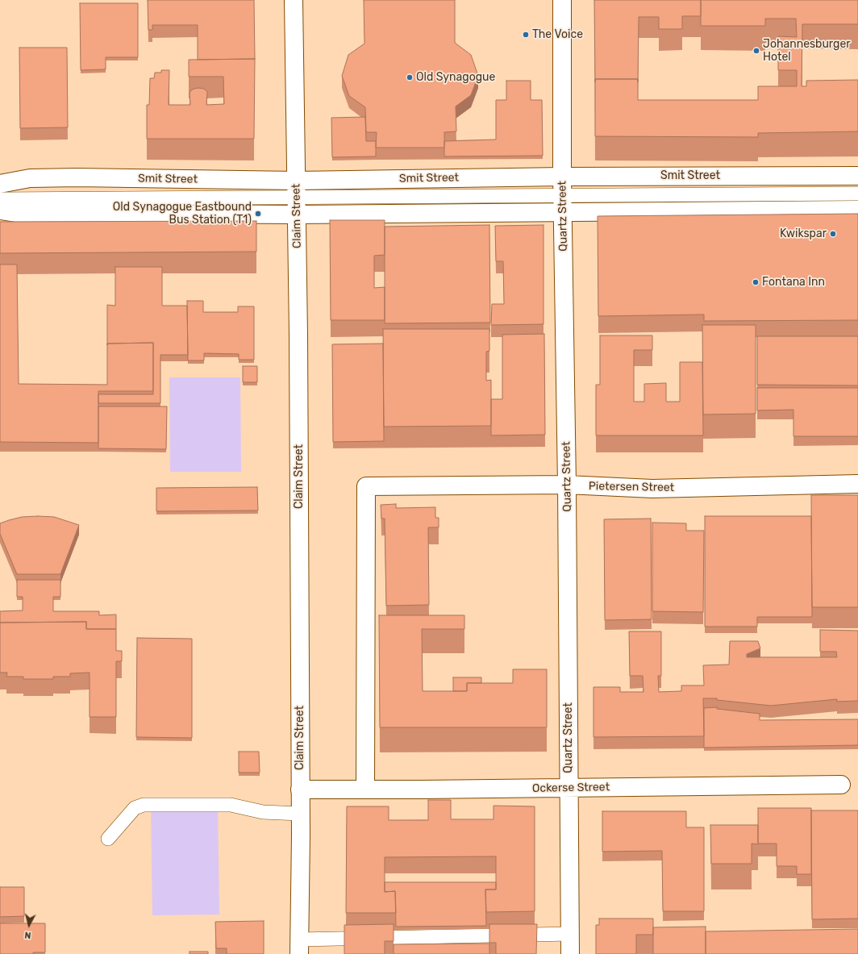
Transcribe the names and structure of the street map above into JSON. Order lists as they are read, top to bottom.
{
  "streets": {
    "street": [
      "Smit Street",
      "Claim Street",
      "Quartz Street",
      "Pietersen Street",
      "Ockerse Street"
    ]
  },
  "crossings": [
    ["Smit Street", "Claim Street"],
    ["Smit Street", "Quartz Street"],
    ["Claim Street", "Ockerse Street"],
    ["Quartz Street", "Pietersen Street"],
    ["Quartz Street", "Ockerse Street"],
    ["Pietersen Street", "Ockerse Street"]
  ],
  "places": [
    "The Voice",
    "Johannesburger Hotel",
    "Old Synagogue",
    "Old Synagogue Eastbound Bus Station (T1)",
    "Kwikspar",
    "Fontana Inn"
  ],
  "north": "bottom"
}
